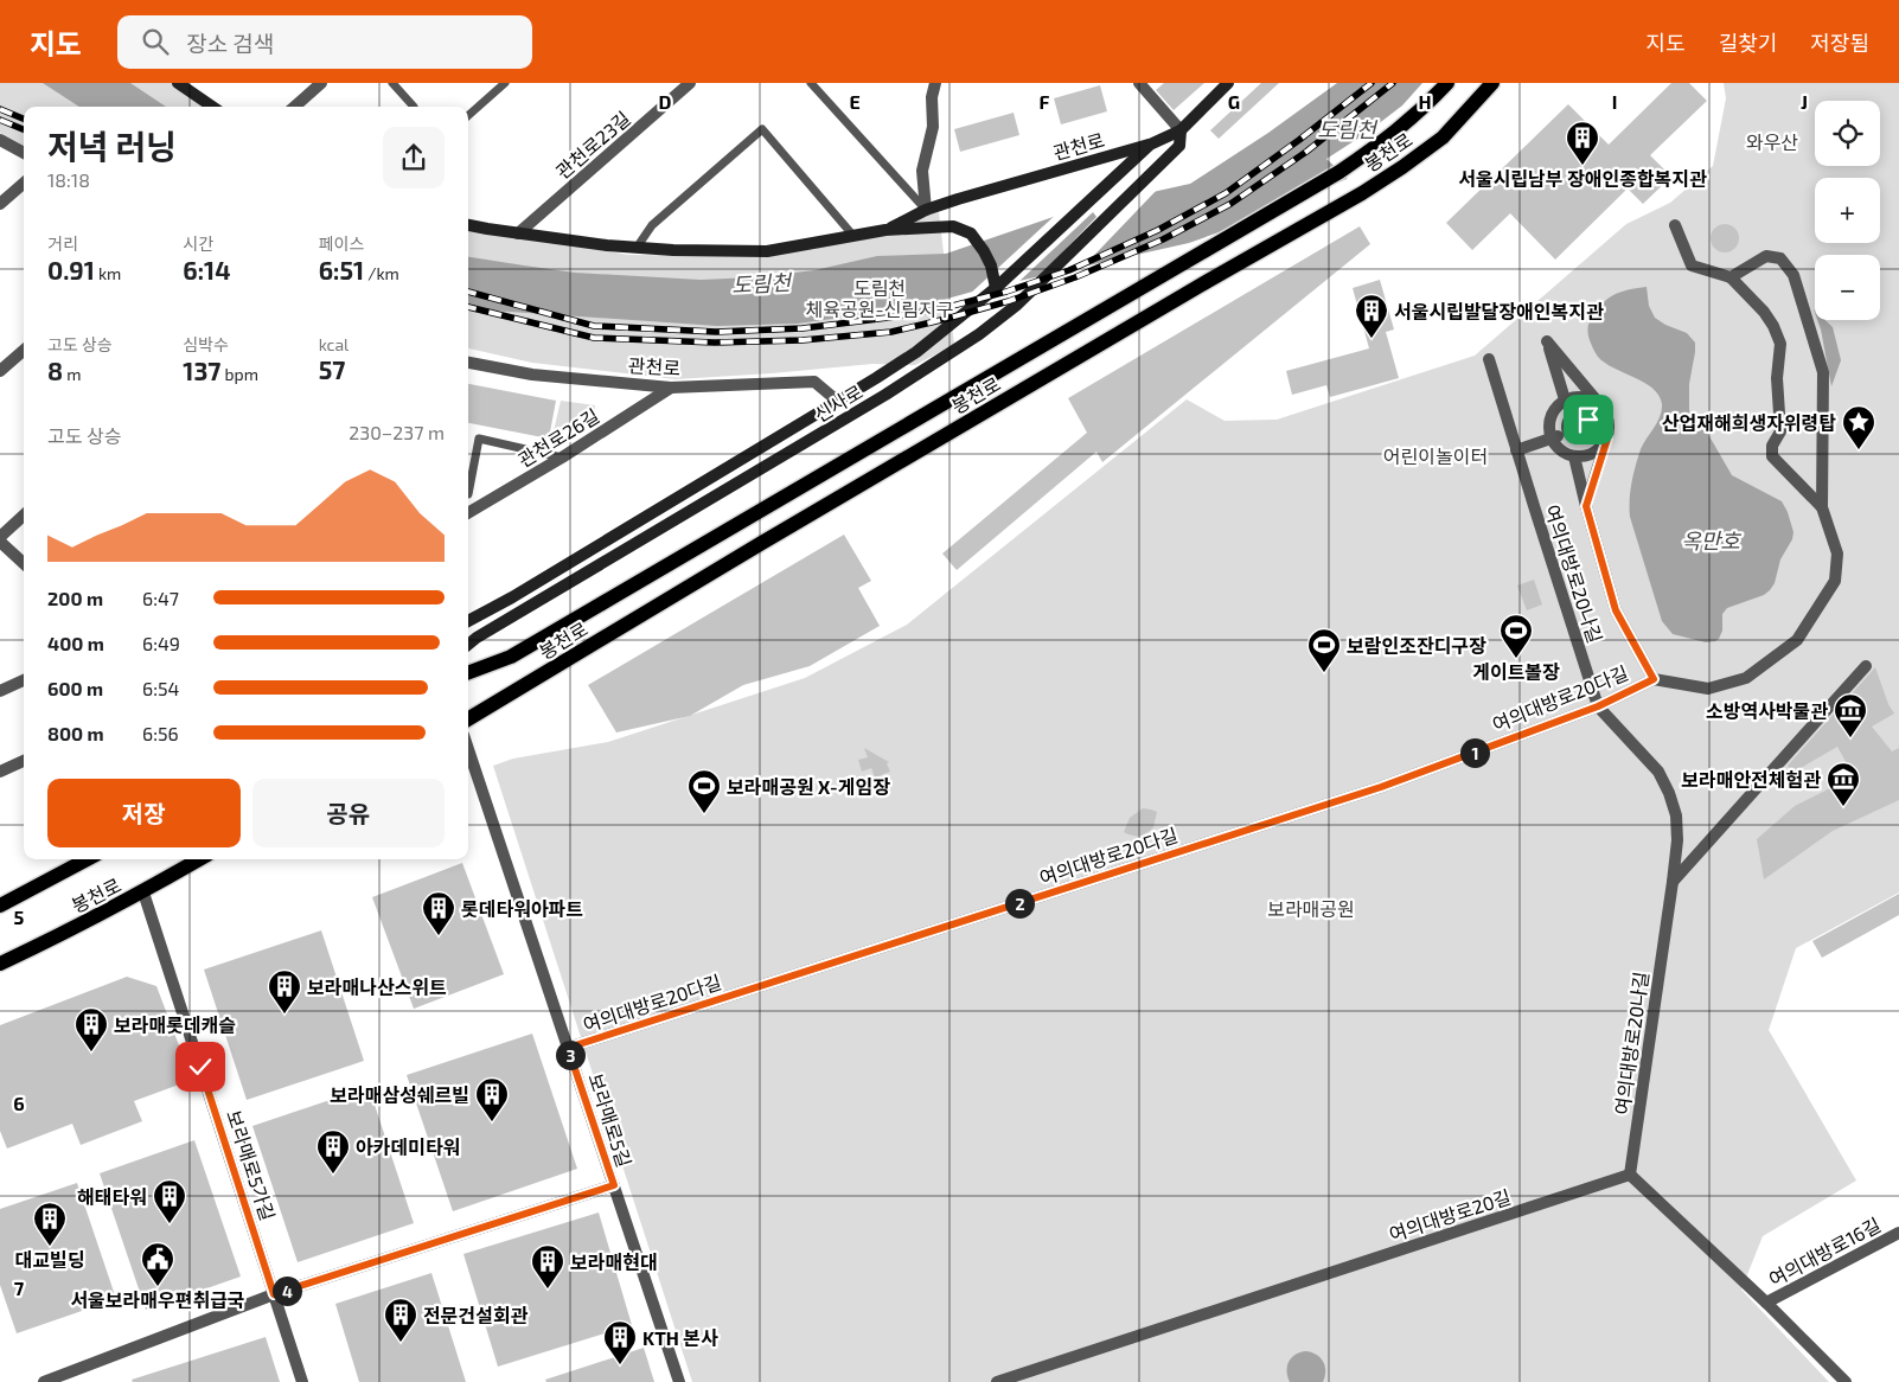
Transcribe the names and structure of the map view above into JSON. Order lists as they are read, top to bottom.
{
  "streets": {
    "main road": ["관천로", "봉천로", "신사로"],
    "street": [
      "관천로23길",
      "관천로26길",
      "여의대방로20나길",
      "여의대방로20다길",
      "보라매로5길",
      "보라매로5가길",
      "여의대방로20길",
      "여의대방로16길"
    ]
  },
  "crossings": [
    ["관천로23길", "관천로"],
    ["관천로", "신사로"],
    ["관천로", "관천로26길"],
    ["봉천로", "보라매로5가길"],
    ["여의대방로20나길", "여의대방로20다길"],
    ["여의대방로20나길", "여의대방로20길"],
    ["여의대방로20다길", "보라매로5길"]
  ],
  "water": ["도림천", "옥만호"],
  "parks": [
    "와우산",
    "도림천 체육공원-신림지구",
    "어린이놀이터",
    "보라매공원"
  ],
  "places": {
    "building": [
      "서울시립남부 장애인종합복지관",
      "서울시립발달장애인복지관",
      "롯데타워아파트",
      "보라매나산스위트",
      "보라매롯데캐슬",
      "보라매삼성쉐르빌",
      "아카데미타워",
      "해태타워",
      "대교빌딩",
      "보라매현대",
      "전문건설회관",
      "KTH 본사"
    ],
    "place": ["산업재해희생자위령탑"],
    "sports": ["게이트볼장", "보람인조잔디구장", "보라매공원 X-게임장"],
    "museum": ["소방역사박물관", "보라매안전체험관"],
    "public building": ["서울보라매우편취급국"]
  },
  "page": {
    "header": "지도",
    "search": "장소 검색",
    "nav": ["지도", "길찾기", "저장됨"],
    "map_buttons": ["+", "−"],
    "heading": ["저녁 러닝", "18:18"],
    "stats": [
      ["거리", "0.91 km"],
      ["시간", "6:14"],
      ["페이스", "6:51 /km"],
      ["고도 상승", "8 m"],
      ["심박수", "137 bpm"],
      ["kcal", "57"]
    ],
    "chart": ["고도 상승", "230–237 m"],
    "list": [
      {
        "name": "200 m",
        "note": "6:47"
      },
      {
        "name": "400 m",
        "note": "6:49"
      },
      {
        "name": "600 m",
        "note": "6:54"
      },
      {
        "name": "800 m",
        "note": "6:56"
      }
    ],
    "pins": [
      "1",
      "2",
      "3",
      "4"
    ],
    "buttons": ["저장", "공유"]
  },
  "grid": {
    "columns": [
      "D",
      "E",
      "F",
      "G",
      "H",
      "I",
      "J"
    ],
    "rows": ["5", "6", "7"]
  }
}
